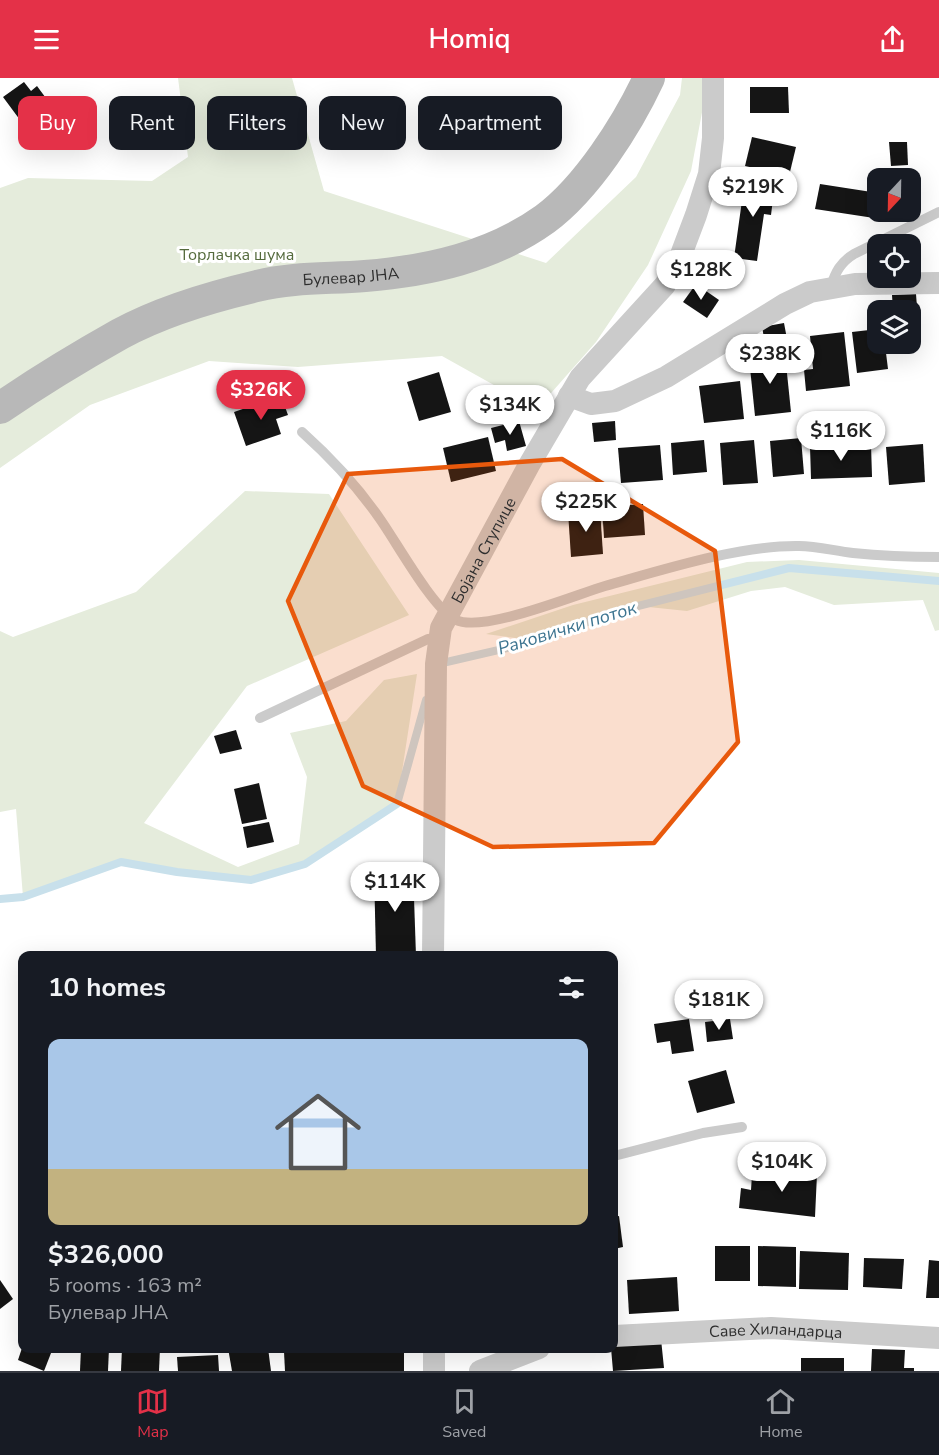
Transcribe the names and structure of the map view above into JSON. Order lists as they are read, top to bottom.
{
  "streets": {
    "main road": ["Булевар ЈНА"],
    "street": ["Бојана Ступице", "Саве Хиландарца"]
  },
  "water": ["Раковички поток"],
  "parks": ["Торлачка шума"],
  "north": "bottom",
  "page": {
    "header": "Homiq",
    "chip": [
      "Buy",
      "Rent",
      "Filters",
      "New",
      "Apartment"
    ],
    "price": [
      "$219K",
      "$128K",
      "$238K",
      "$326K",
      "$134K",
      "$116K",
      "$225K",
      "$114K",
      "$181K",
      "$104K"
    ],
    "heading": "10 homes",
    "list": [
      {
        "name": "$326,000",
        "note": "5 rooms · 163 m² · Булевар ЈНА"
      }
    ],
    "tabs": ["Map", "Saved", "Home"]
  }
}
